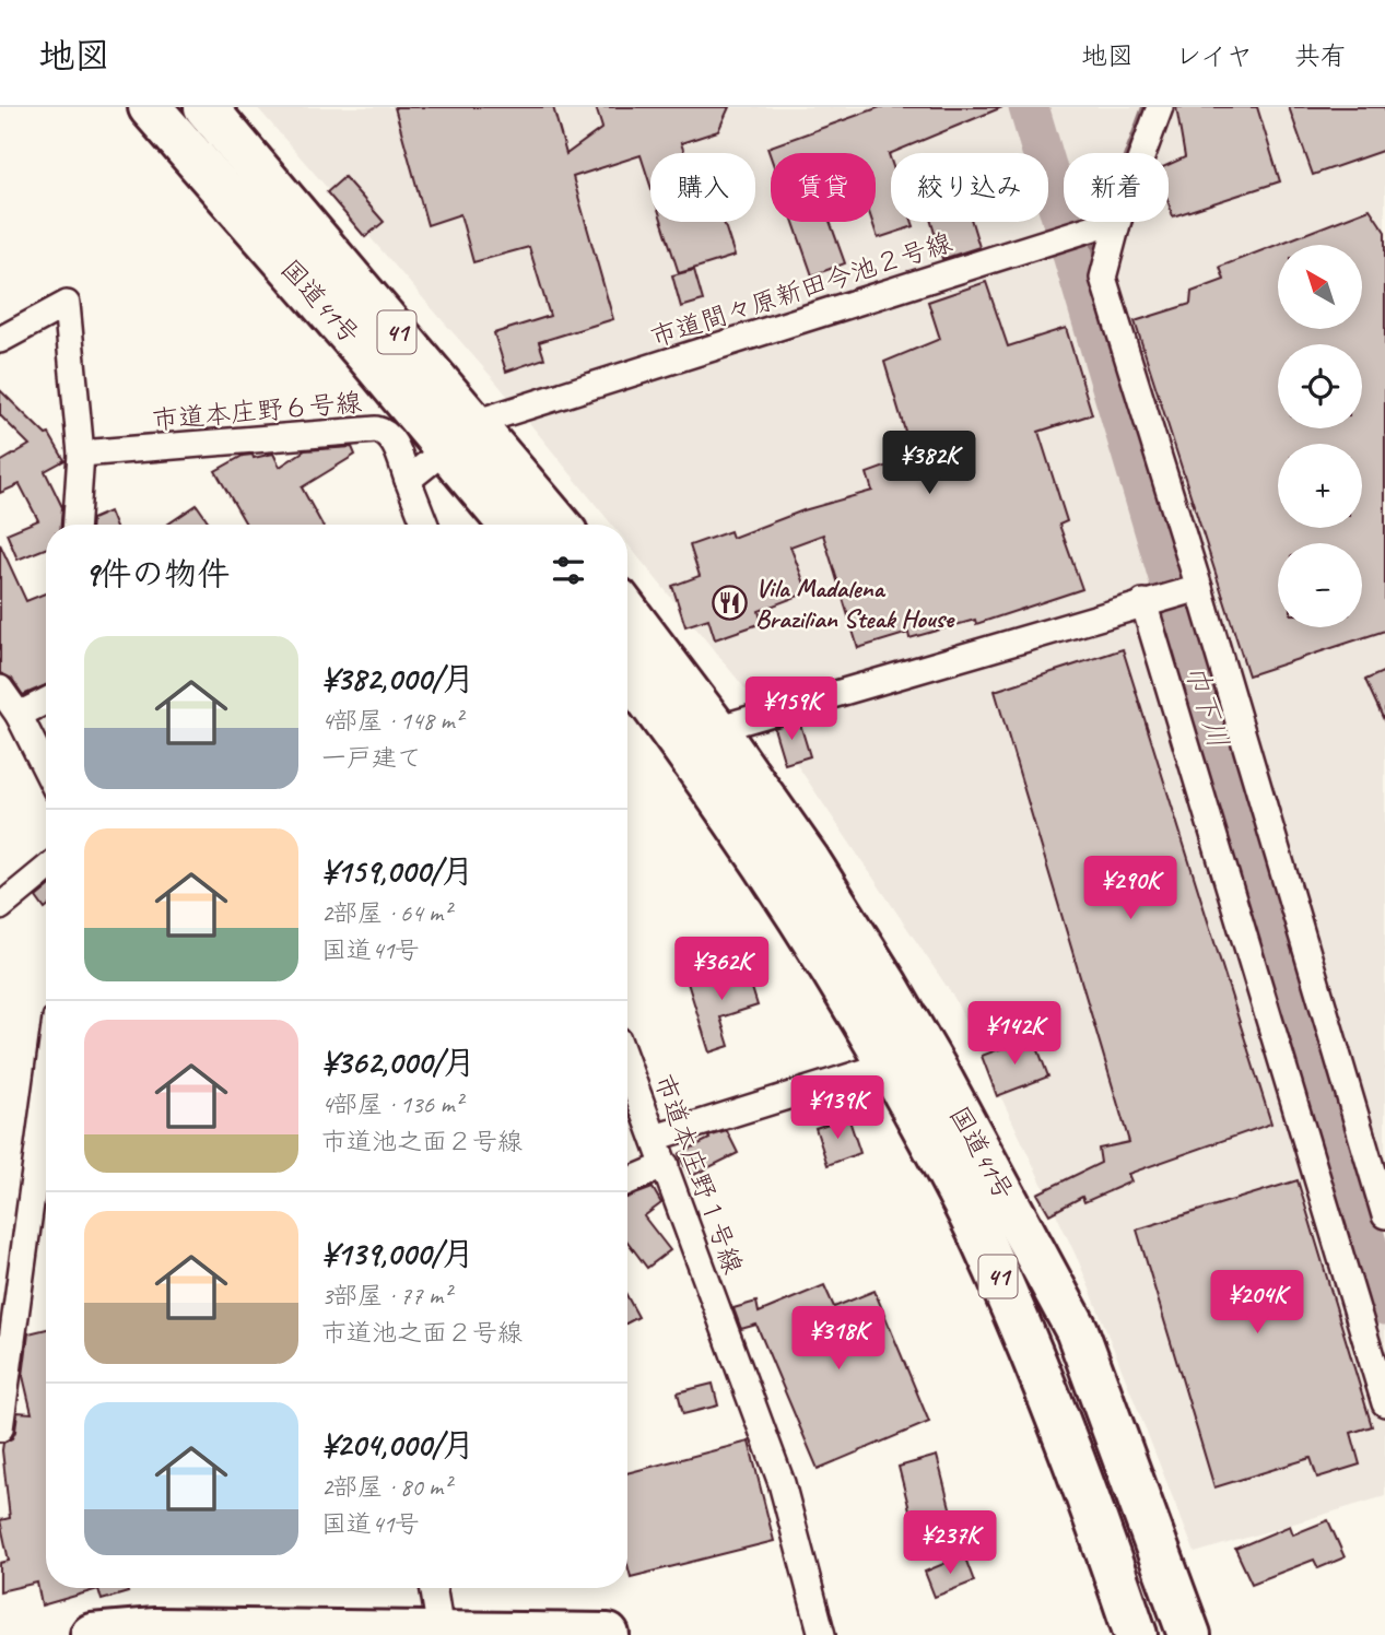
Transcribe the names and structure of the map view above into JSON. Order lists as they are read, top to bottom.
{
  "streets": {
    "highway": ["国道41号", "41"],
    "street": ["市道間々原新田今池２号線", "市道本庄野６号線", "市道本庄野１号線"]
  },
  "crossings": [
    ["市道間々原新田今池２号線", "国道41号"]
  ],
  "water": ["巾下川"],
  "places": {
    "restaurant": ["Vila Madalena Brazilian Steak House"]
  },
  "north": "top left",
  "page": {
    "header": "地図",
    "nav": ["地図", "レイヤ", "共有"],
    "chip": [
      "購入",
      "賃貸",
      "絞り込み",
      "新着"
    ],
    "map_buttons": ["+", "−"],
    "price": [
      "¥382K",
      "¥159K",
      "¥290K",
      "¥362K",
      "¥142K",
      "¥139K",
      "¥204K",
      "¥318K",
      "¥237K"
    ],
    "heading": "9件の物件",
    "list": [
      {
        "name": "¥382,000/月",
        "note": "4部屋 · 148 m² · 一戸建て"
      },
      {
        "name": "¥159,000/月",
        "note": "2部屋 · 64 m² · 国道41号"
      },
      {
        "name": "¥362,000/月",
        "note": "4部屋 · 136 m² · 市道池之面２号線"
      },
      {
        "name": "¥139,000/月",
        "note": "3部屋 · 77 m² · 市道池之面２号線"
      },
      {
        "name": "¥204,000/月",
        "note": "2部屋 · 80 m² · 国道41号"
      }
    ]
  }
}
